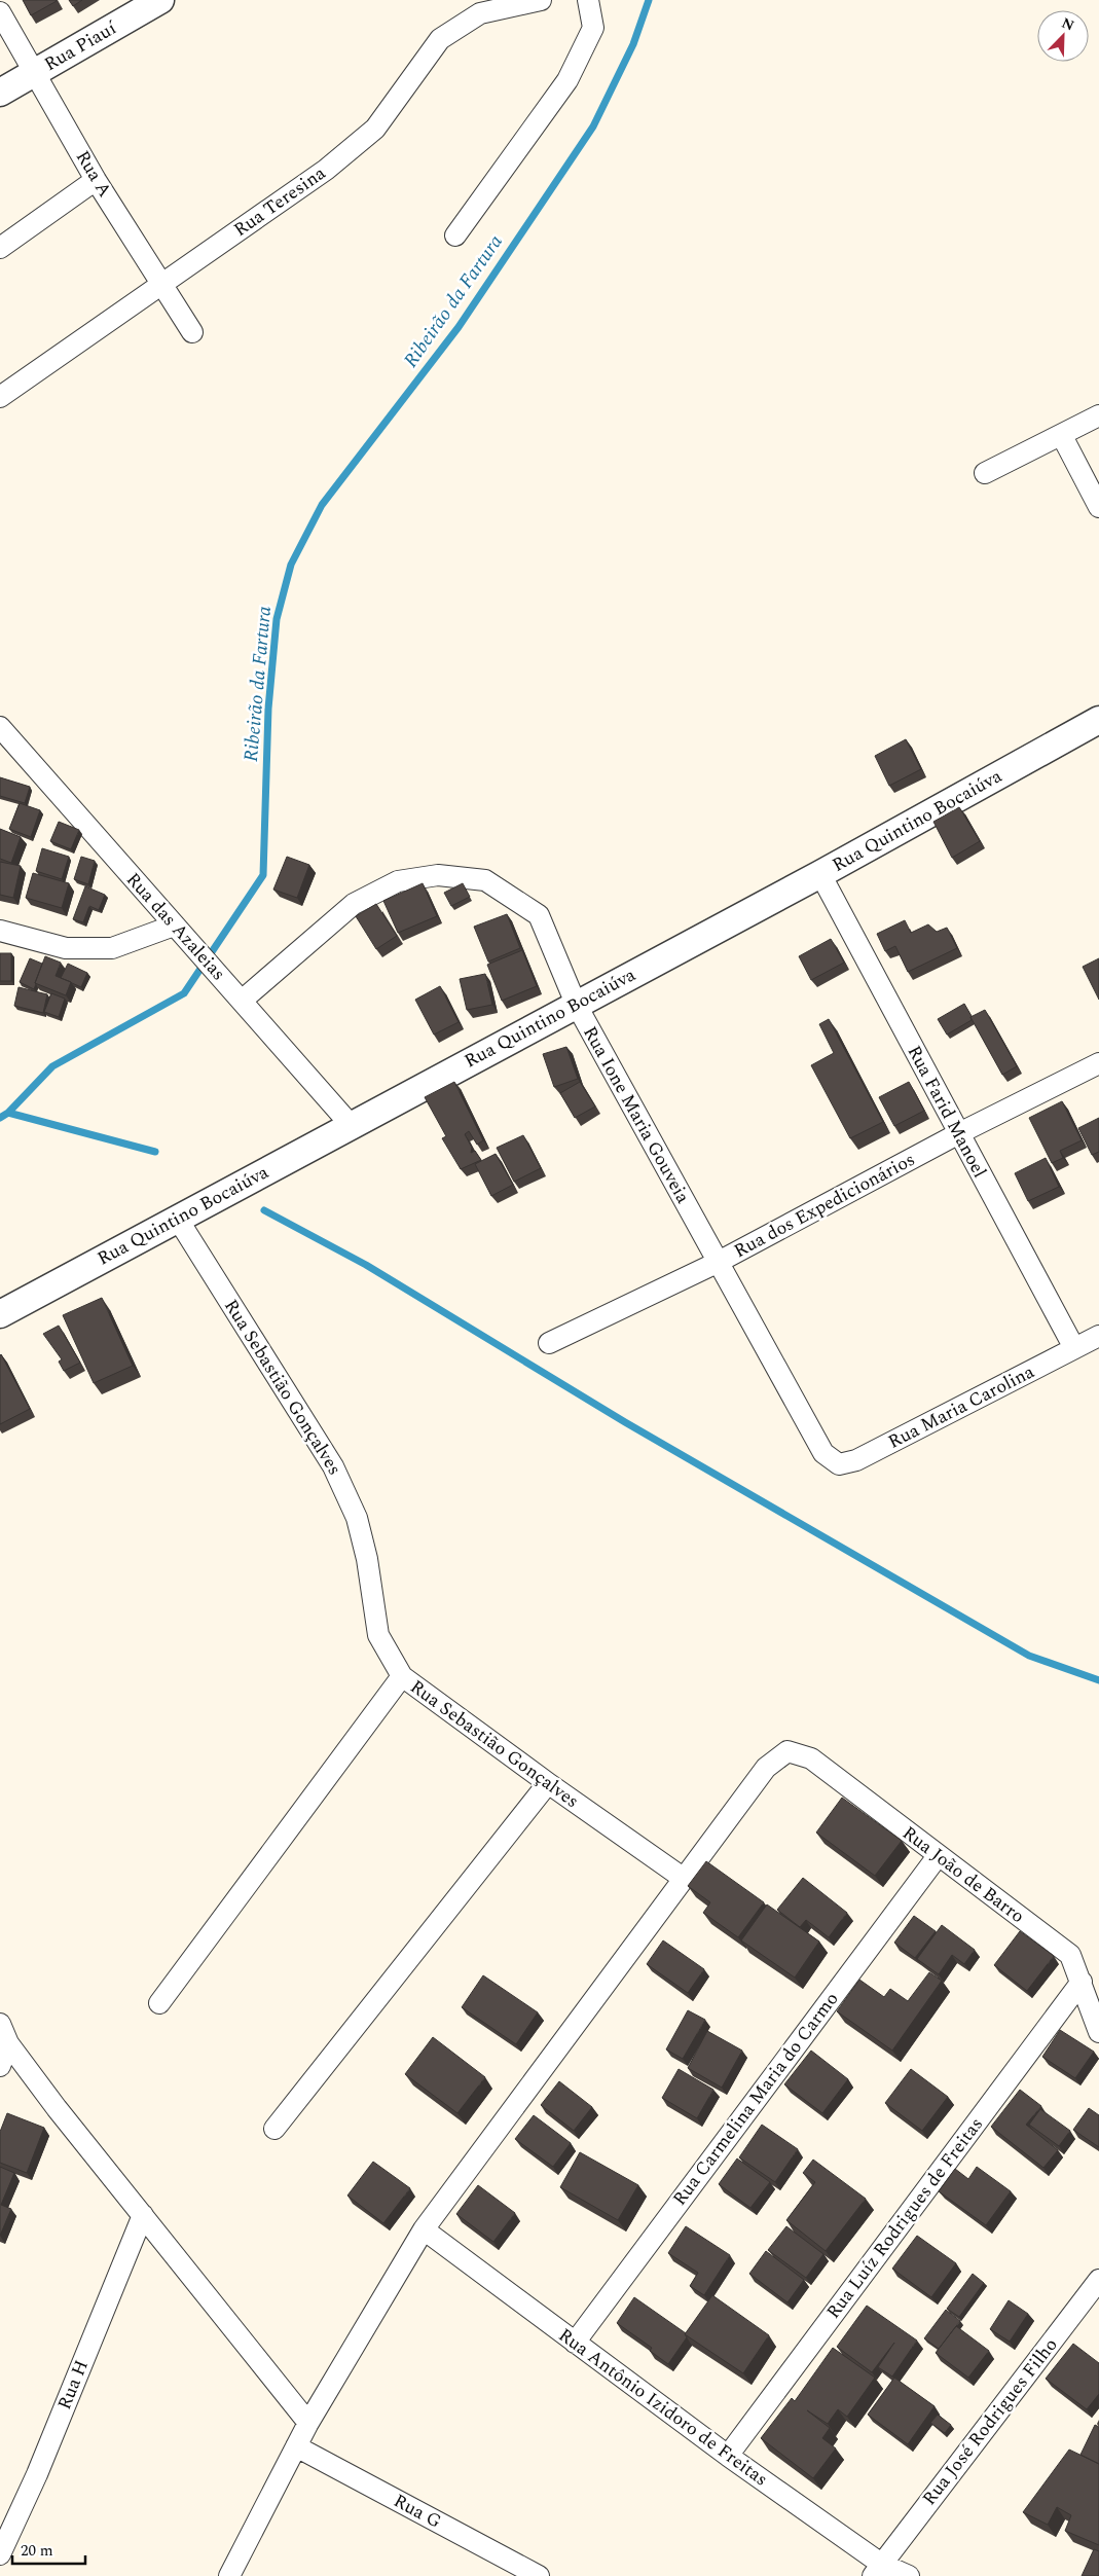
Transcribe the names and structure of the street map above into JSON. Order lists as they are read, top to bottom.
{
  "streets": {
    "street": [
      "Rua Piauí",
      "Rua A",
      "Rua Teresina",
      "Rua Quintino Bocaiúva",
      "Rua das Azaleias",
      "Rua Farid Manoel",
      "Rua Ione Maria Gouveia",
      "Rua dos Expedicionários",
      "Rua Sebastião Gonçalves",
      "Rua Maria Carolina",
      "Rua João de Barro",
      "Rua Carmelina Maria do Carmo",
      "Rua Luíz Rodrigues de Freitas",
      "Rua H",
      "Rua Antônio Izidoro de Freitas",
      "Rua José Rodrigues Filho",
      "Rua G"
    ]
  },
  "crossings": [
    ["Rua Piauí", "Rua A"],
    ["Rua A", "Rua Teresina"],
    ["Rua Quintino Bocaiúva", "Rua das Azaleias"],
    ["Rua Quintino Bocaiúva", "Rua Farid Manoel"],
    ["Rua Quintino Bocaiúva", "Rua Ione Maria Gouveia"],
    ["Rua Quintino Bocaiúva", "Rua Sebastião Gonçalves"],
    ["Rua das Azaleias", "Rua Ione Maria Gouveia"],
    ["Rua Farid Manoel", "Rua dos Expedicionários"],
    ["Rua Farid Manoel", "Rua Maria Carolina"],
    ["Rua Ione Maria Gouveia", "Rua dos Expedicionários"],
    ["Rua Ione Maria Gouveia", "Rua Maria Carolina"],
    ["Rua Sebastião Gonçalves", "Rua João de Barro"],
    ["Rua João de Barro", "Rua Carmelina Maria do Carmo"],
    ["Rua João de Barro", "Rua Luíz Rodrigues de Freitas"],
    ["Rua Carmelina Maria do Carmo", "Rua Antônio Izidoro de Freitas"],
    ["Rua Luíz Rodrigues de Freitas", "Rua Antônio Izidoro de Freitas"],
    ["Rua Antônio Izidoro de Freitas", "Rua José Rodrigues Filho"]
  ],
  "water": ["Ribeirão da Fartura"],
  "scale_bar": "20 m",
  "north": "top right"
}
